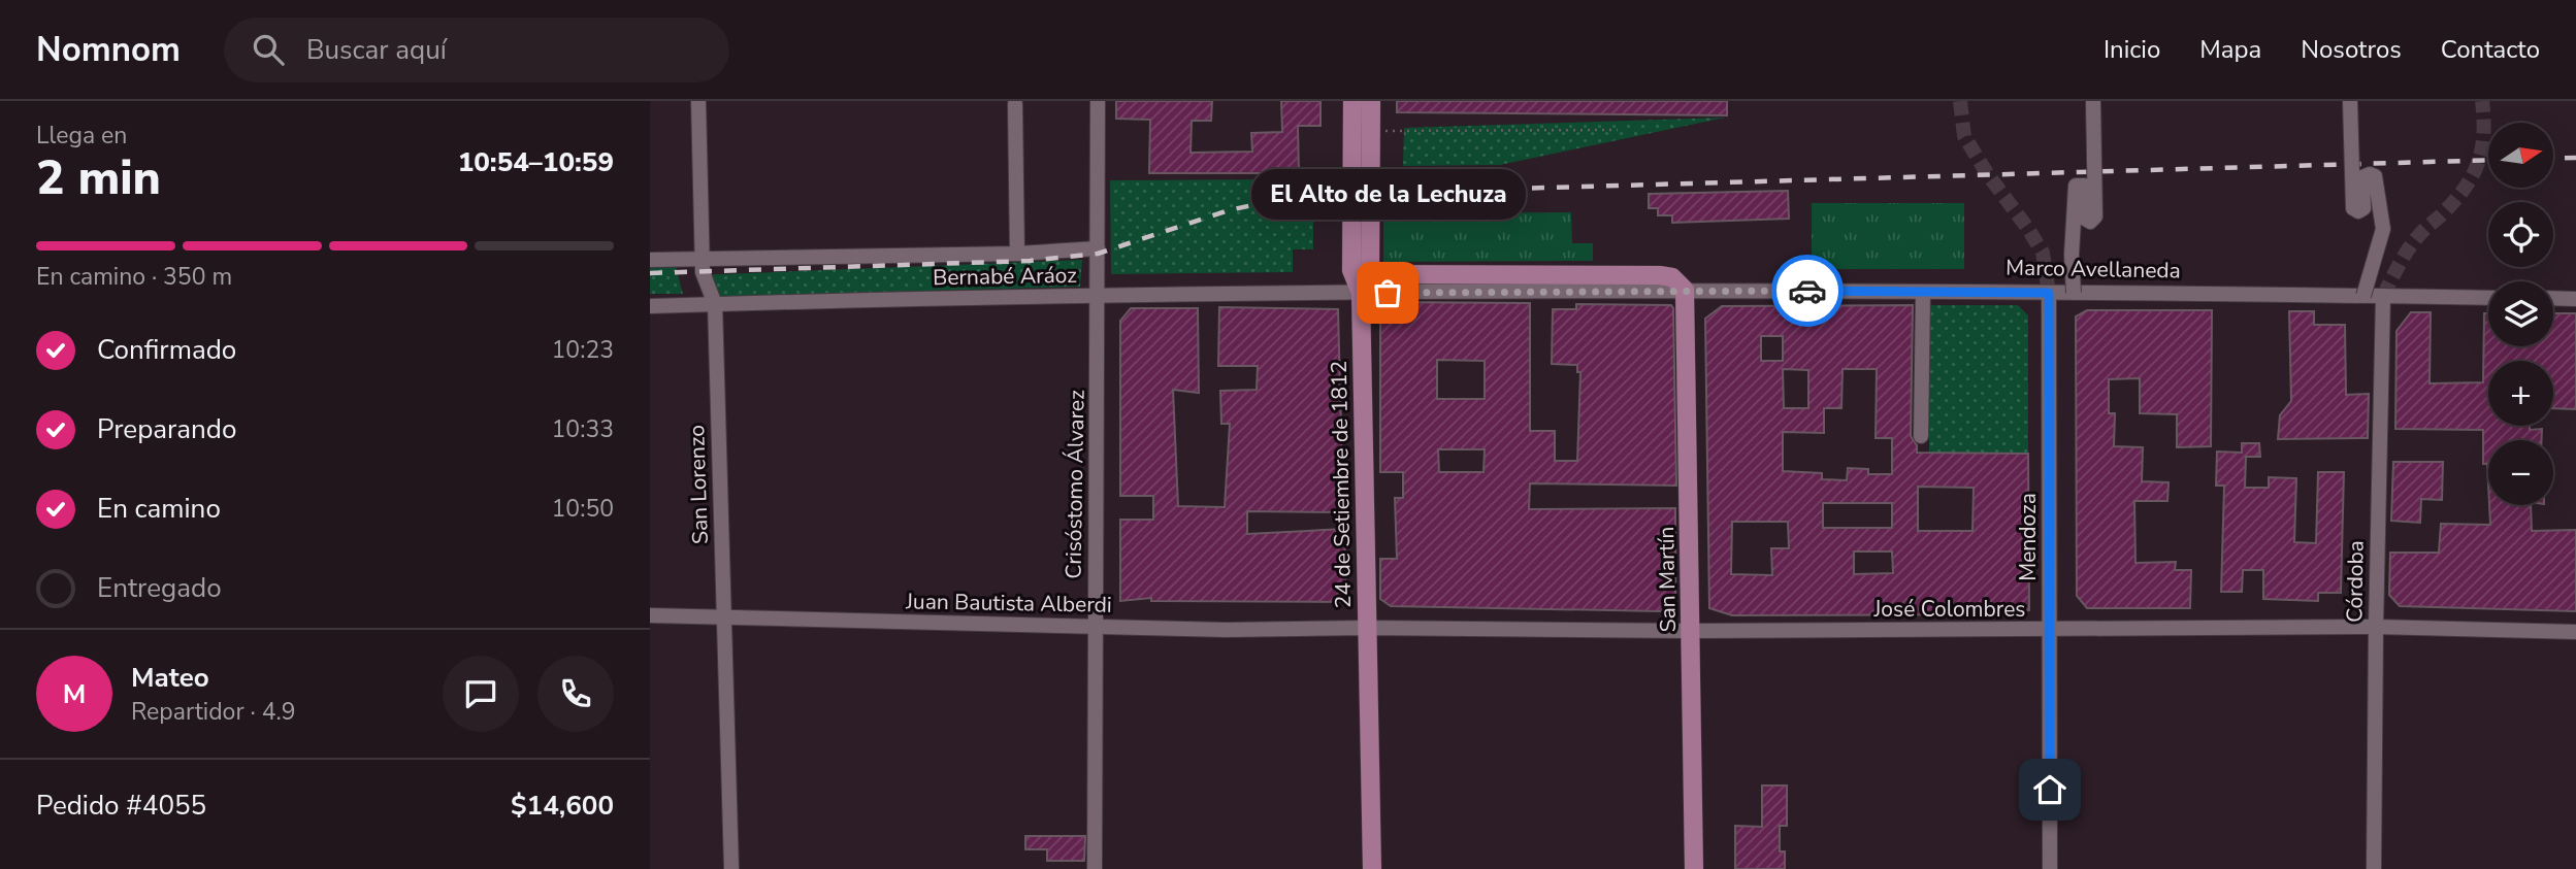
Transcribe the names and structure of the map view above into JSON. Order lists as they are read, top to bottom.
{
  "streets": {
    "main road": ["Marco Avellaneda", "24 de Setiembre de 1812", "San Martín"],
    "street": [
      "Bernabé Aráoz",
      "San Lorenzo",
      "Crisóstomo Álvarez",
      "Mendoza",
      "Córdoba",
      "Juan Bautista Alberdi",
      "José Colombres"
    ]
  },
  "crossings": [
    ["Marco Avellaneda", "Bernabé Aráoz"],
    ["Marco Avellaneda", "24 de Setiembre de 1812"],
    ["Marco Avellaneda", "Mendoza"],
    ["Marco Avellaneda", "San Martín"],
    ["Marco Avellaneda", "Córdoba"],
    ["Bernabé Aráoz", "San Lorenzo"],
    ["Bernabé Aráoz", "Crisóstomo Álvarez"],
    ["Bernabé Aráoz", "24 de Setiembre de 1812"],
    ["San Lorenzo", "Juan Bautista Alberdi"],
    ["Crisóstomo Álvarez", "Juan Bautista Alberdi"],
    ["24 de Setiembre de 1812", "Juan Bautista Alberdi"],
    ["24 de Setiembre de 1812", "José Colombres"],
    ["Mendoza", "José Colombres"],
    ["San Martín", "José Colombres"],
    ["Córdoba", "José Colombres"],
    ["Juan Bautista Alberdi", "José Colombres"]
  ],
  "places": ["El Alto de la Lechuza"],
  "north": "right",
  "page": {
    "header": "Nomnom",
    "search": "Buscar aquí",
    "nav": [
      "Inicio",
      "Mapa",
      "Nosotros",
      "Contacto"
    ],
    "heading": ["2 min", "Llega en", "10:54–10:59"],
    "panel": [
      "Mateo",
      "Repartidor · 4.9",
      "Pedido #4055",
      "$14,600"
    ],
    "map_buttons": ["+", "−"],
    "bubble": "El Alto de la Lechuza",
    "bar": "En camino · 350 m",
    "list": [
      ["Confirmado", "10:23"],
      ["Preparando", "10:33"],
      ["En camino", "10:50"],
      "Entregado"
    ],
    "round": "M"
  }
}
